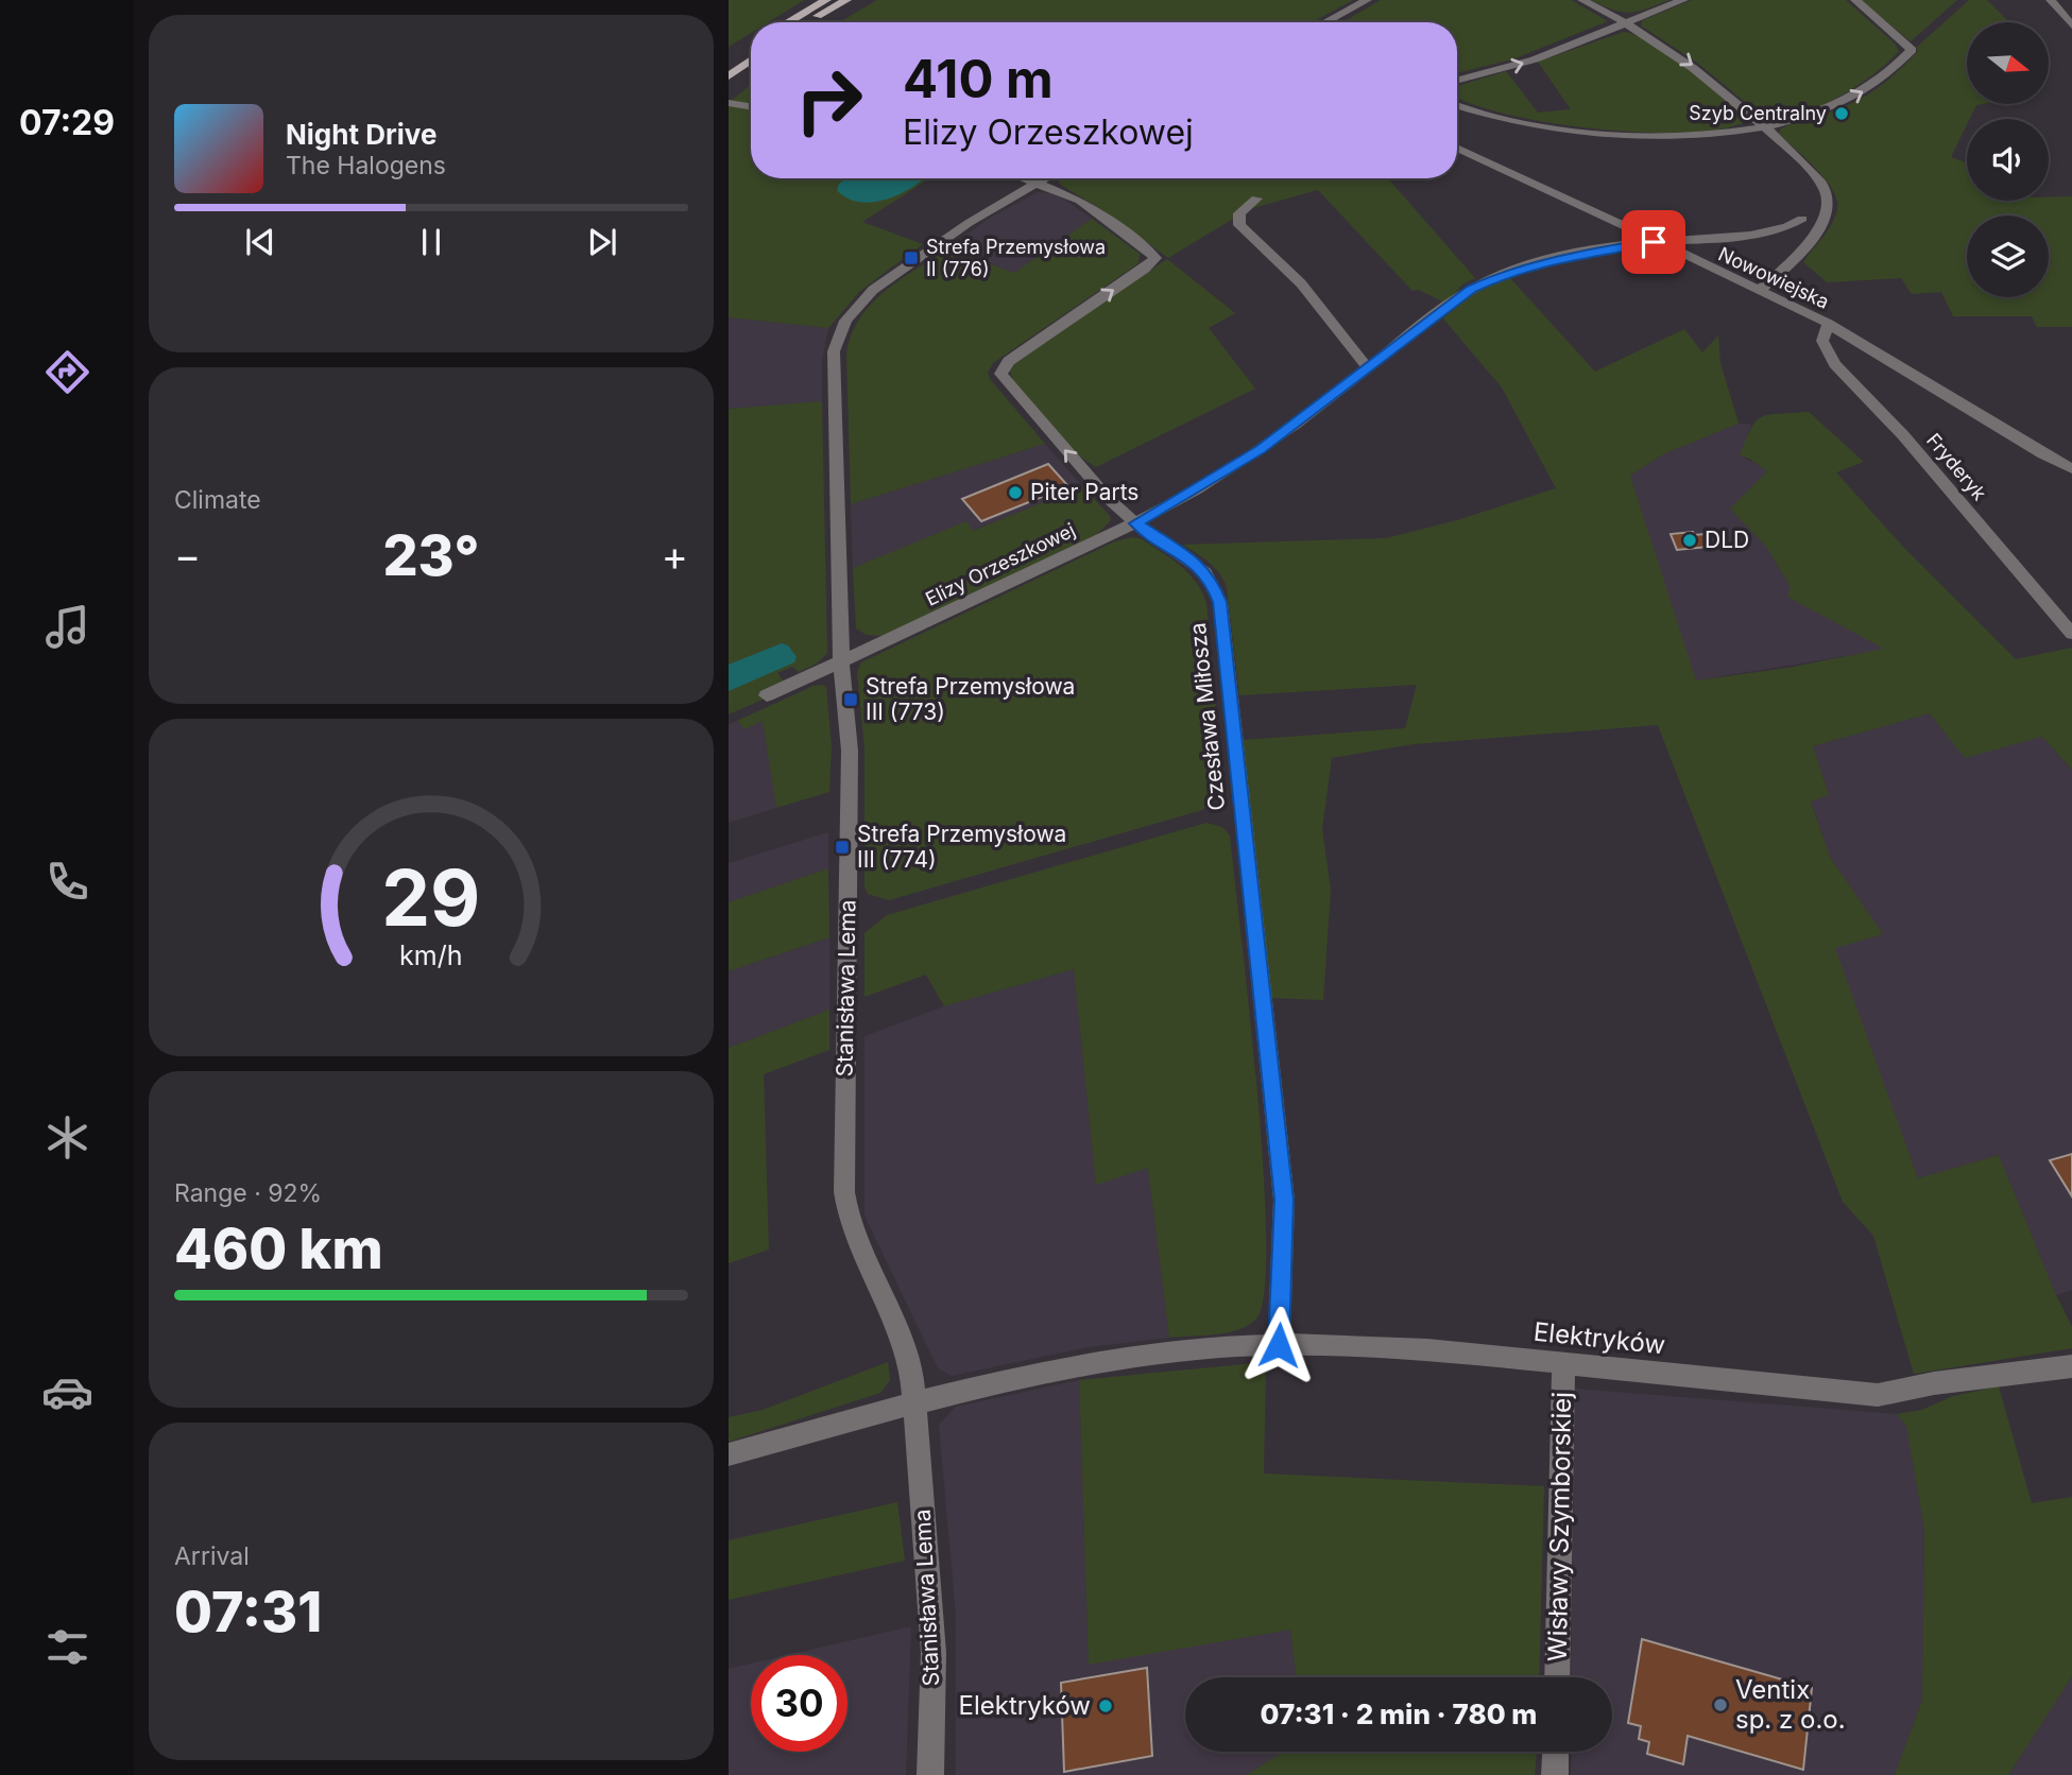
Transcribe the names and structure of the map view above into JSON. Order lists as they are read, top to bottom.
{
  "streets": {
    "street": [
      "Nowowiejska",
      "Fryderyk",
      "Elizy Orzeszkowej",
      "Czesława Miłosza",
      "Stanisława Lema",
      "Elektryków",
      "Wisławy Szymborskiej"
    ]
  },
  "crossings": [
    ["Nowowiejska", "Fryderyk"],
    ["Nowowiejska", "Elizy Orzeszkowej"],
    ["Elizy Orzeszkowej", "Czesława Miłosza"],
    ["Elizy Orzeszkowej", "Stanisława Lema"],
    ["Czesława Miłosza", "Stanisława Lema"],
    ["Czesława Miłosza", "Elektryków"],
    ["Stanisława Lema", "Elektryków"],
    ["Elektryków", "Wisławy Szymborskiej"]
  ],
  "places": {
    "other": [
      "Szyb Centralny",
      "Piter Parts",
      "DLD",
      "Ventix sp. z o.o.",
      "Elektryków"
    ],
    "transit": ["Strefa Przemysłowa II (776)", "Strefa Przemysłowa III (773)", "Strefa Przemysłowa III (774)"]
  },
  "north": "right",
  "page": {
    "tabs": "07:29",
    "turn": ["410 m", "Elizy Orzeszkowej"],
    "song": ["Night Drive", "The Halogens"],
    "tile": [
      "Climate",
      ["Range · 92%", "460 km"],
      ["Arrival", "07:31"]
    ],
    "heat": ["−", "23°", "+"],
    "limit": "30",
    "trip": "07:31 · 2 min · 780 m",
    "gauge": ["29", "km/h"]
  }
}
